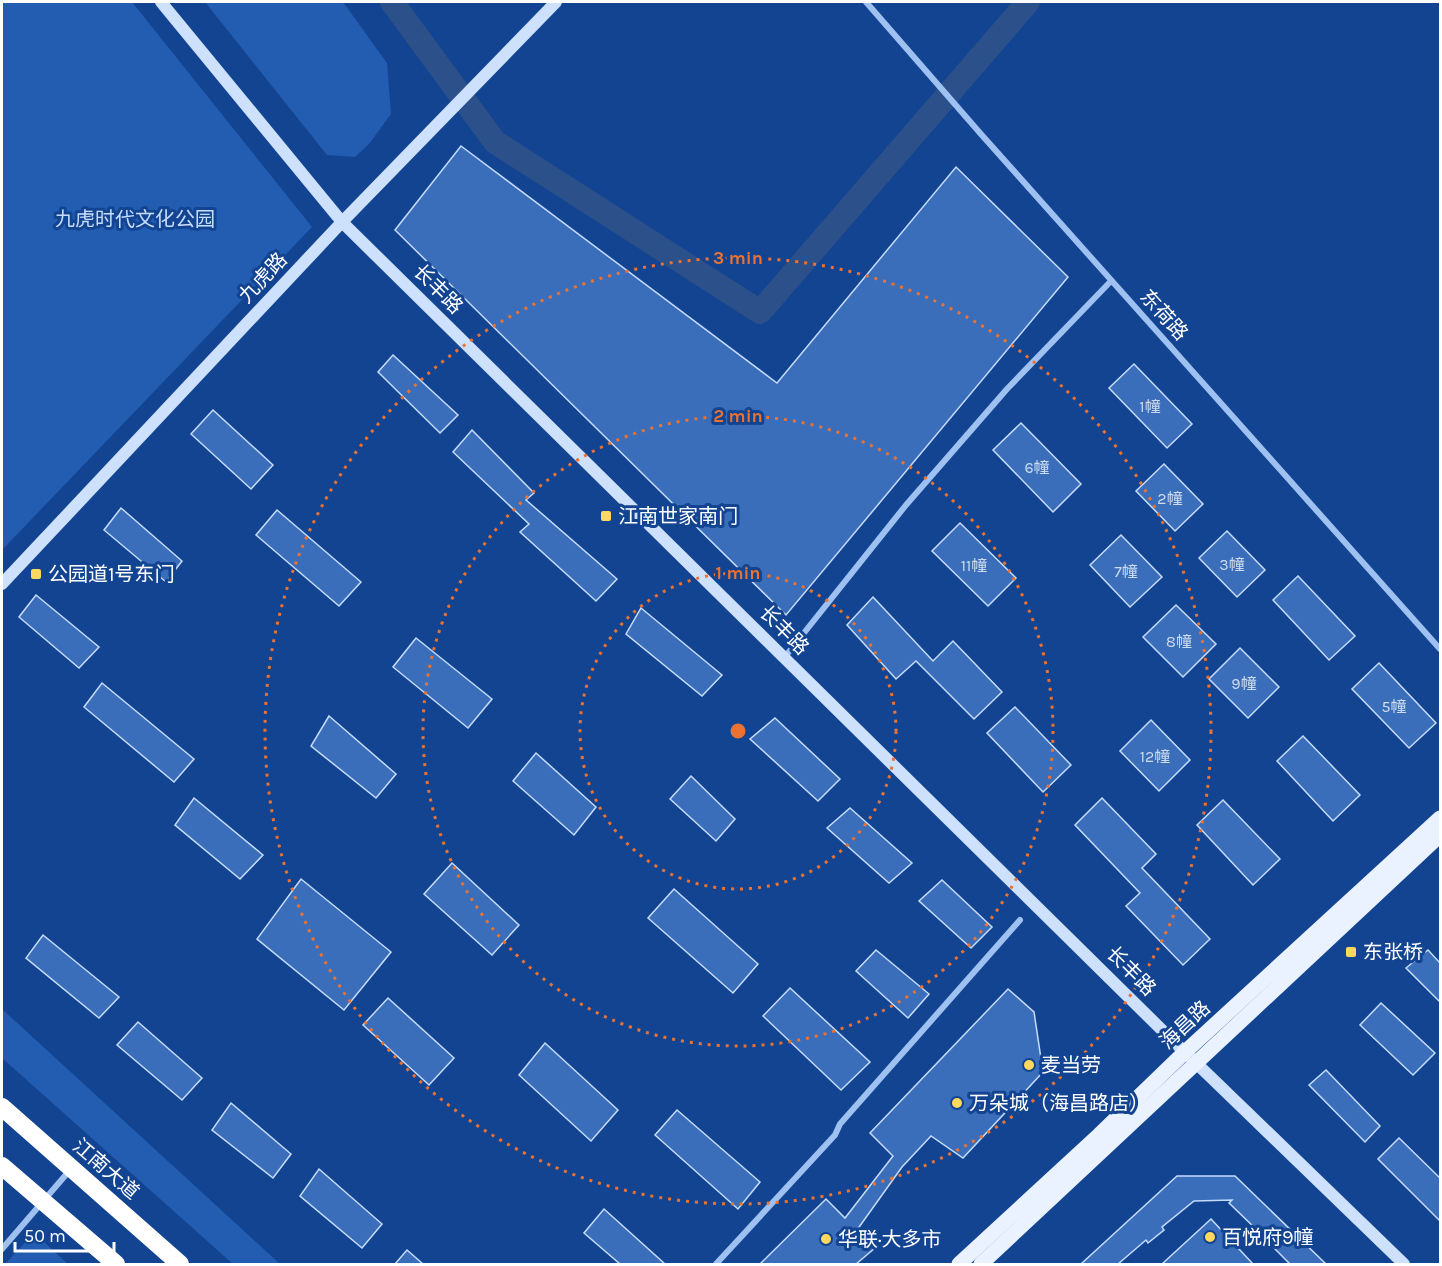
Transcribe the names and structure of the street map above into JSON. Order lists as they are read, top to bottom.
{
  "streets": {
    "highway": ["江南大道"],
    "main road": ["海昌路"],
    "street": ["九虎路", "长丰路", "东荷路"]
  },
  "crossings": [
    ["九虎路", "长丰路"],
    ["长丰路", "海昌路"]
  ],
  "parks": ["九虎时代文化公园"],
  "places": {
    "transit": ["江南世家南门", "公园道1号东门", "东张桥"],
    "other": [
      "麦当劳",
      "万朵城（海昌路店）",
      "百悦府9幢",
      "华联·大多市"
    ]
  },
  "house_numbers": [
    "1幢",
    "6幢",
    "2幢",
    "3幢",
    "11幢",
    "7幢",
    "8幢",
    "9幢",
    "5幢",
    "12幢"
  ],
  "scale_bar": "50 m",
  "rings": ["3 min", "2 min", "1 min"]
}
